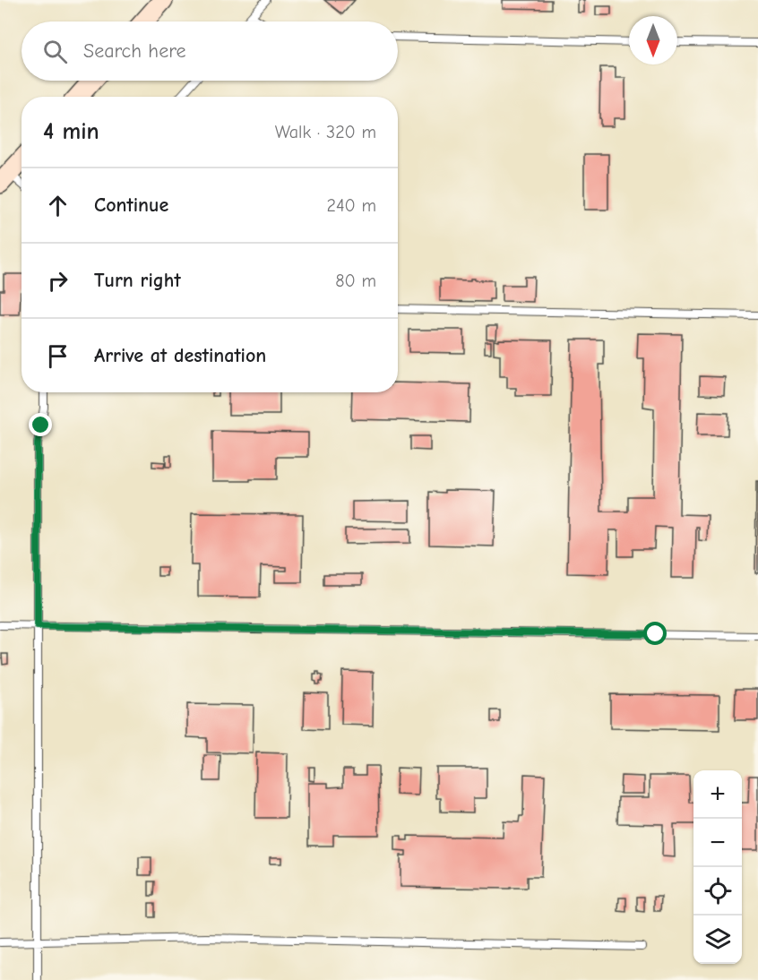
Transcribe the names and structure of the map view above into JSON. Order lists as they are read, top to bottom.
{
  "north": "bottom",
  "page": {
    "search": "Search here",
    "heading": ["4 min", "Walk · 320 m"],
    "list": [
      ["Continue", "240 m"],
      ["Turn right", "80 m"],
      "Arrive at destination"
    ],
    "map_buttons": ["+", "−"]
  }
}
